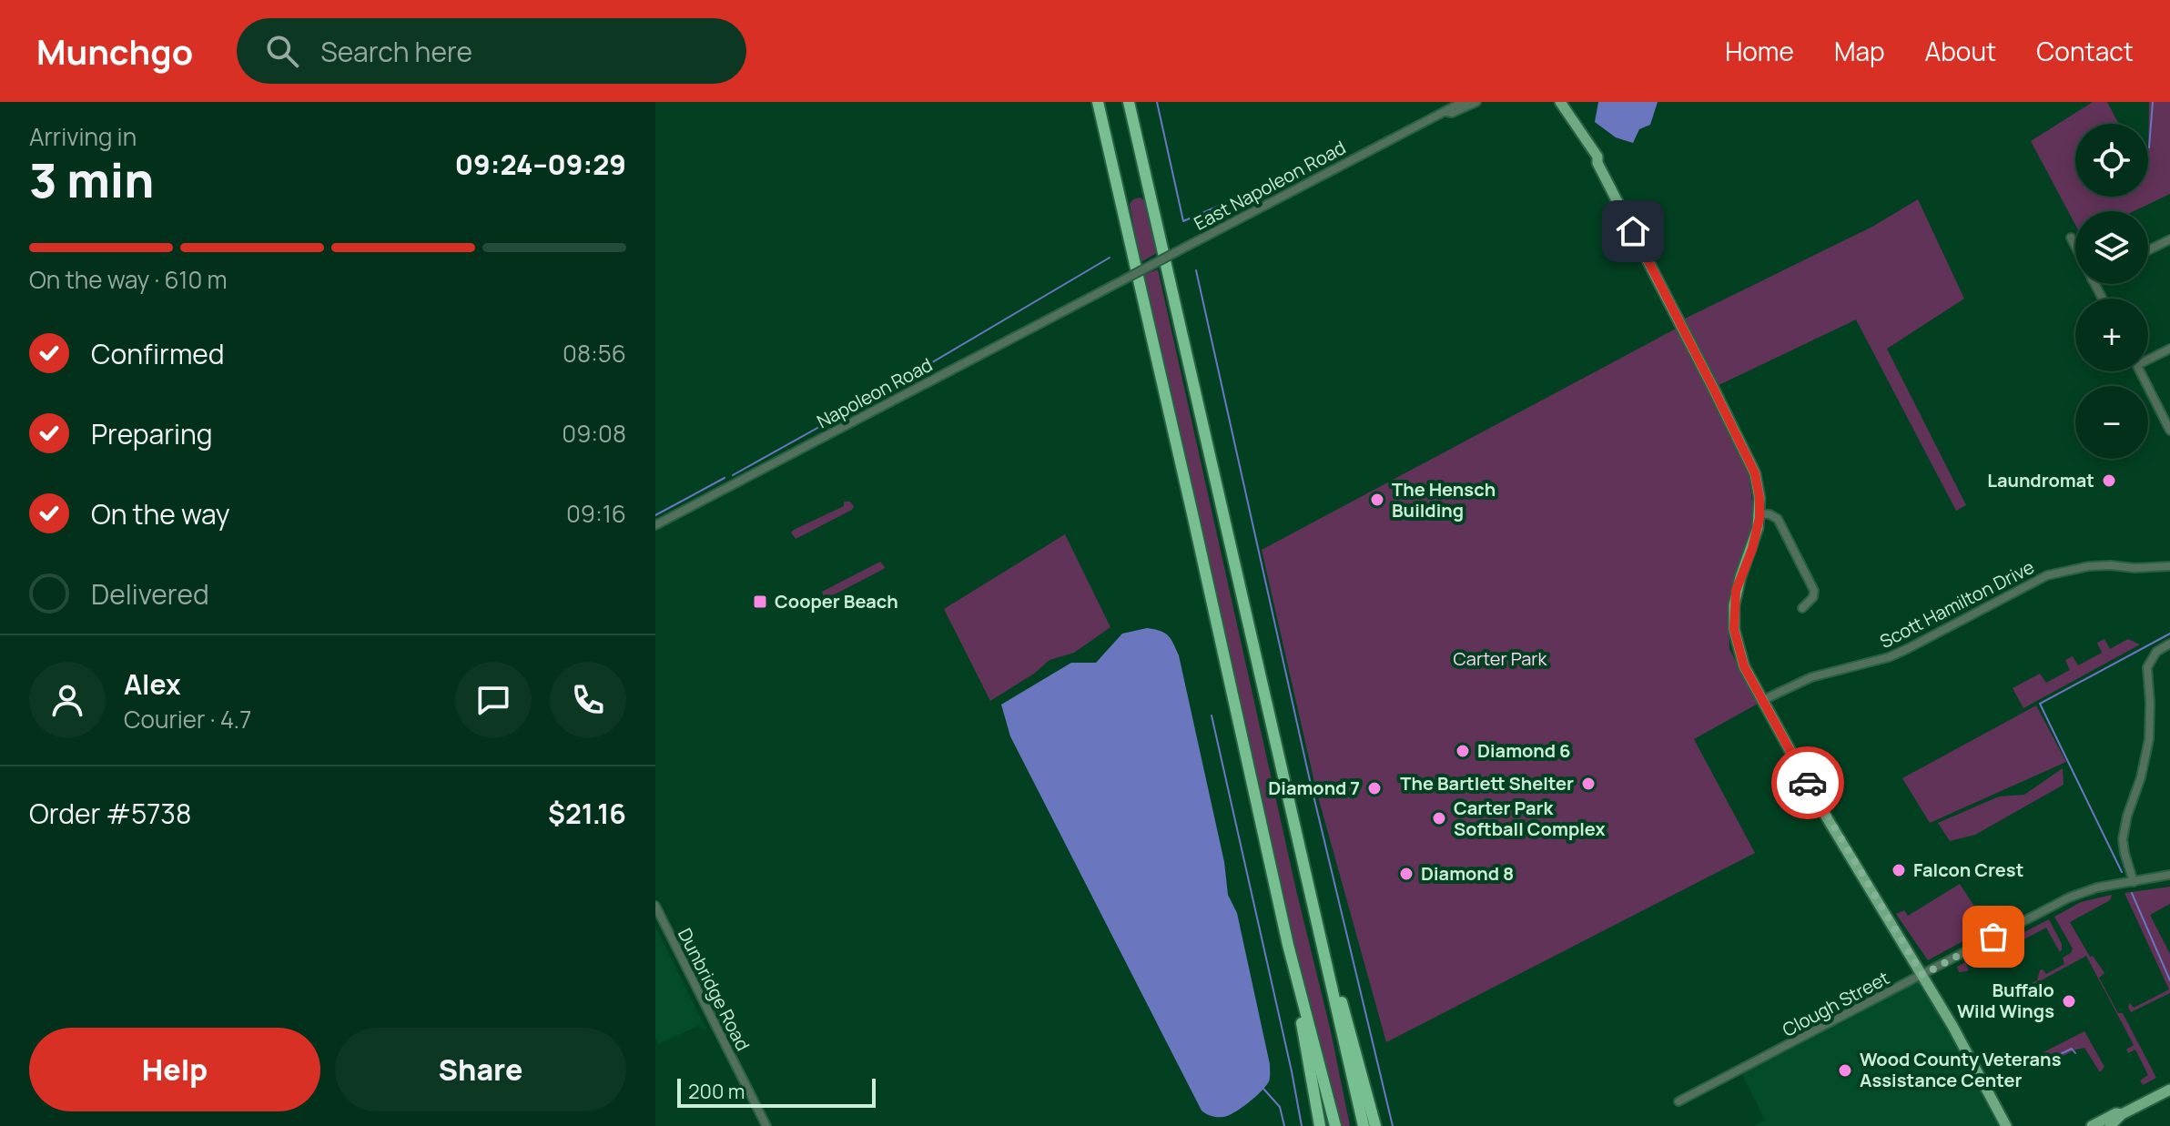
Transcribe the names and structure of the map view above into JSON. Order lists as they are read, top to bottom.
{
  "streets": {
    "street": [
      "East Napoleon Road",
      "Napoleon Road",
      "Scott Hamilton Drive",
      "Dunbridge Road",
      "Clough Street"
    ]
  },
  "crossings": [
    ["East Napoleon Road", "Napoleon Road"]
  ],
  "parks": ["Carter Park"],
  "places": {
    "other": [
      "Laundromat",
      "The Hensch Building",
      "Diamond 6",
      "The Bartlett Shelter",
      "Diamond 7",
      "Carter Park Softball Complex",
      "Falcon Crest",
      "Diamond 8",
      "Buffalo Wild Wings",
      "Wood County Veterans Assistance Center"
    ],
    "transit": ["Cooper Beach"]
  },
  "scale_bar": "200 m",
  "page": {
    "header": "Munchgo",
    "search": "Search here",
    "nav": [
      "Home",
      "Map",
      "About",
      "Contact"
    ],
    "heading": ["3 min", "Arriving in", "09:24–09:29"],
    "panel": [
      "Alex",
      "Courier · 4.7",
      "Order #5738",
      "$21.16"
    ],
    "map_buttons": ["+", "−"],
    "bar": "On the way · 610 m",
    "list": [
      ["Confirmed", "08:56"],
      ["Preparing", "09:08"],
      ["On the way", "09:16"],
      "Delivered"
    ],
    "buttons": ["Help", "Share"],
    "scale": "200 m"
  }
}
